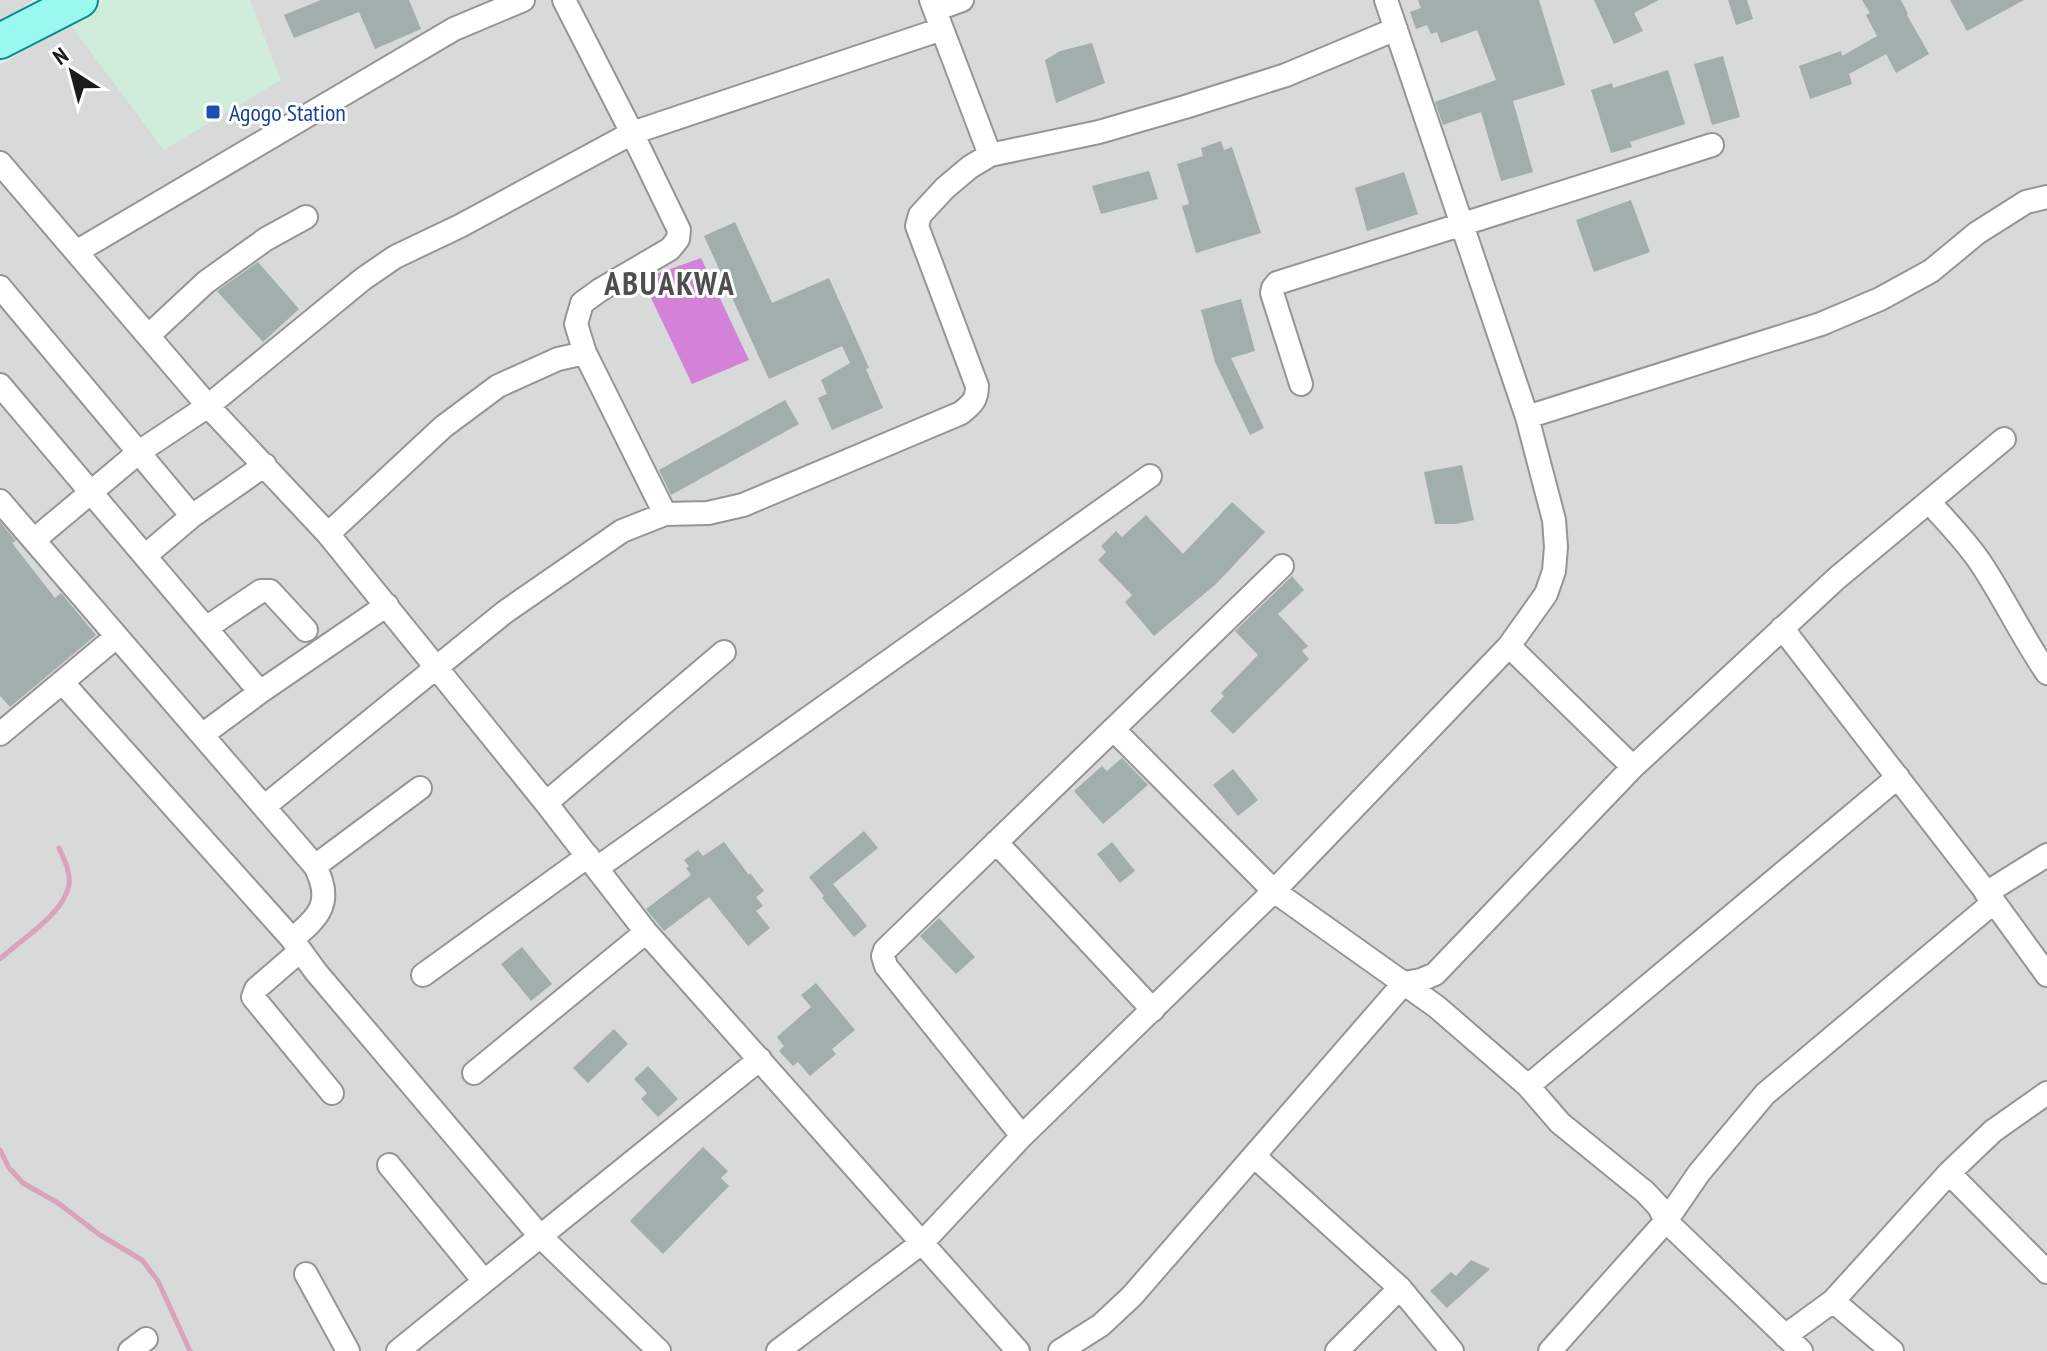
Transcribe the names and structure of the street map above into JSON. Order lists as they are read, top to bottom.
{
  "districts": ["ABUAKWA"],
  "places": {
    "transit": ["Agogo Station"]
  },
  "north": "top left"
}
